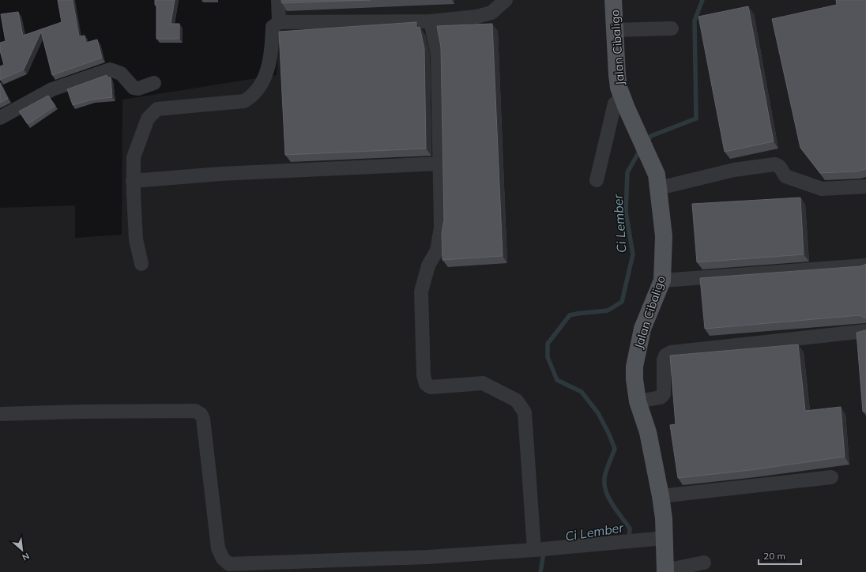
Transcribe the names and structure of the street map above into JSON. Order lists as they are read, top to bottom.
{
  "streets": {
    "main road": ["Jalan Cibaligo"]
  },
  "water": ["Ci Lember"],
  "scale_bar": "20 m",
  "north": "bottom right"
}
